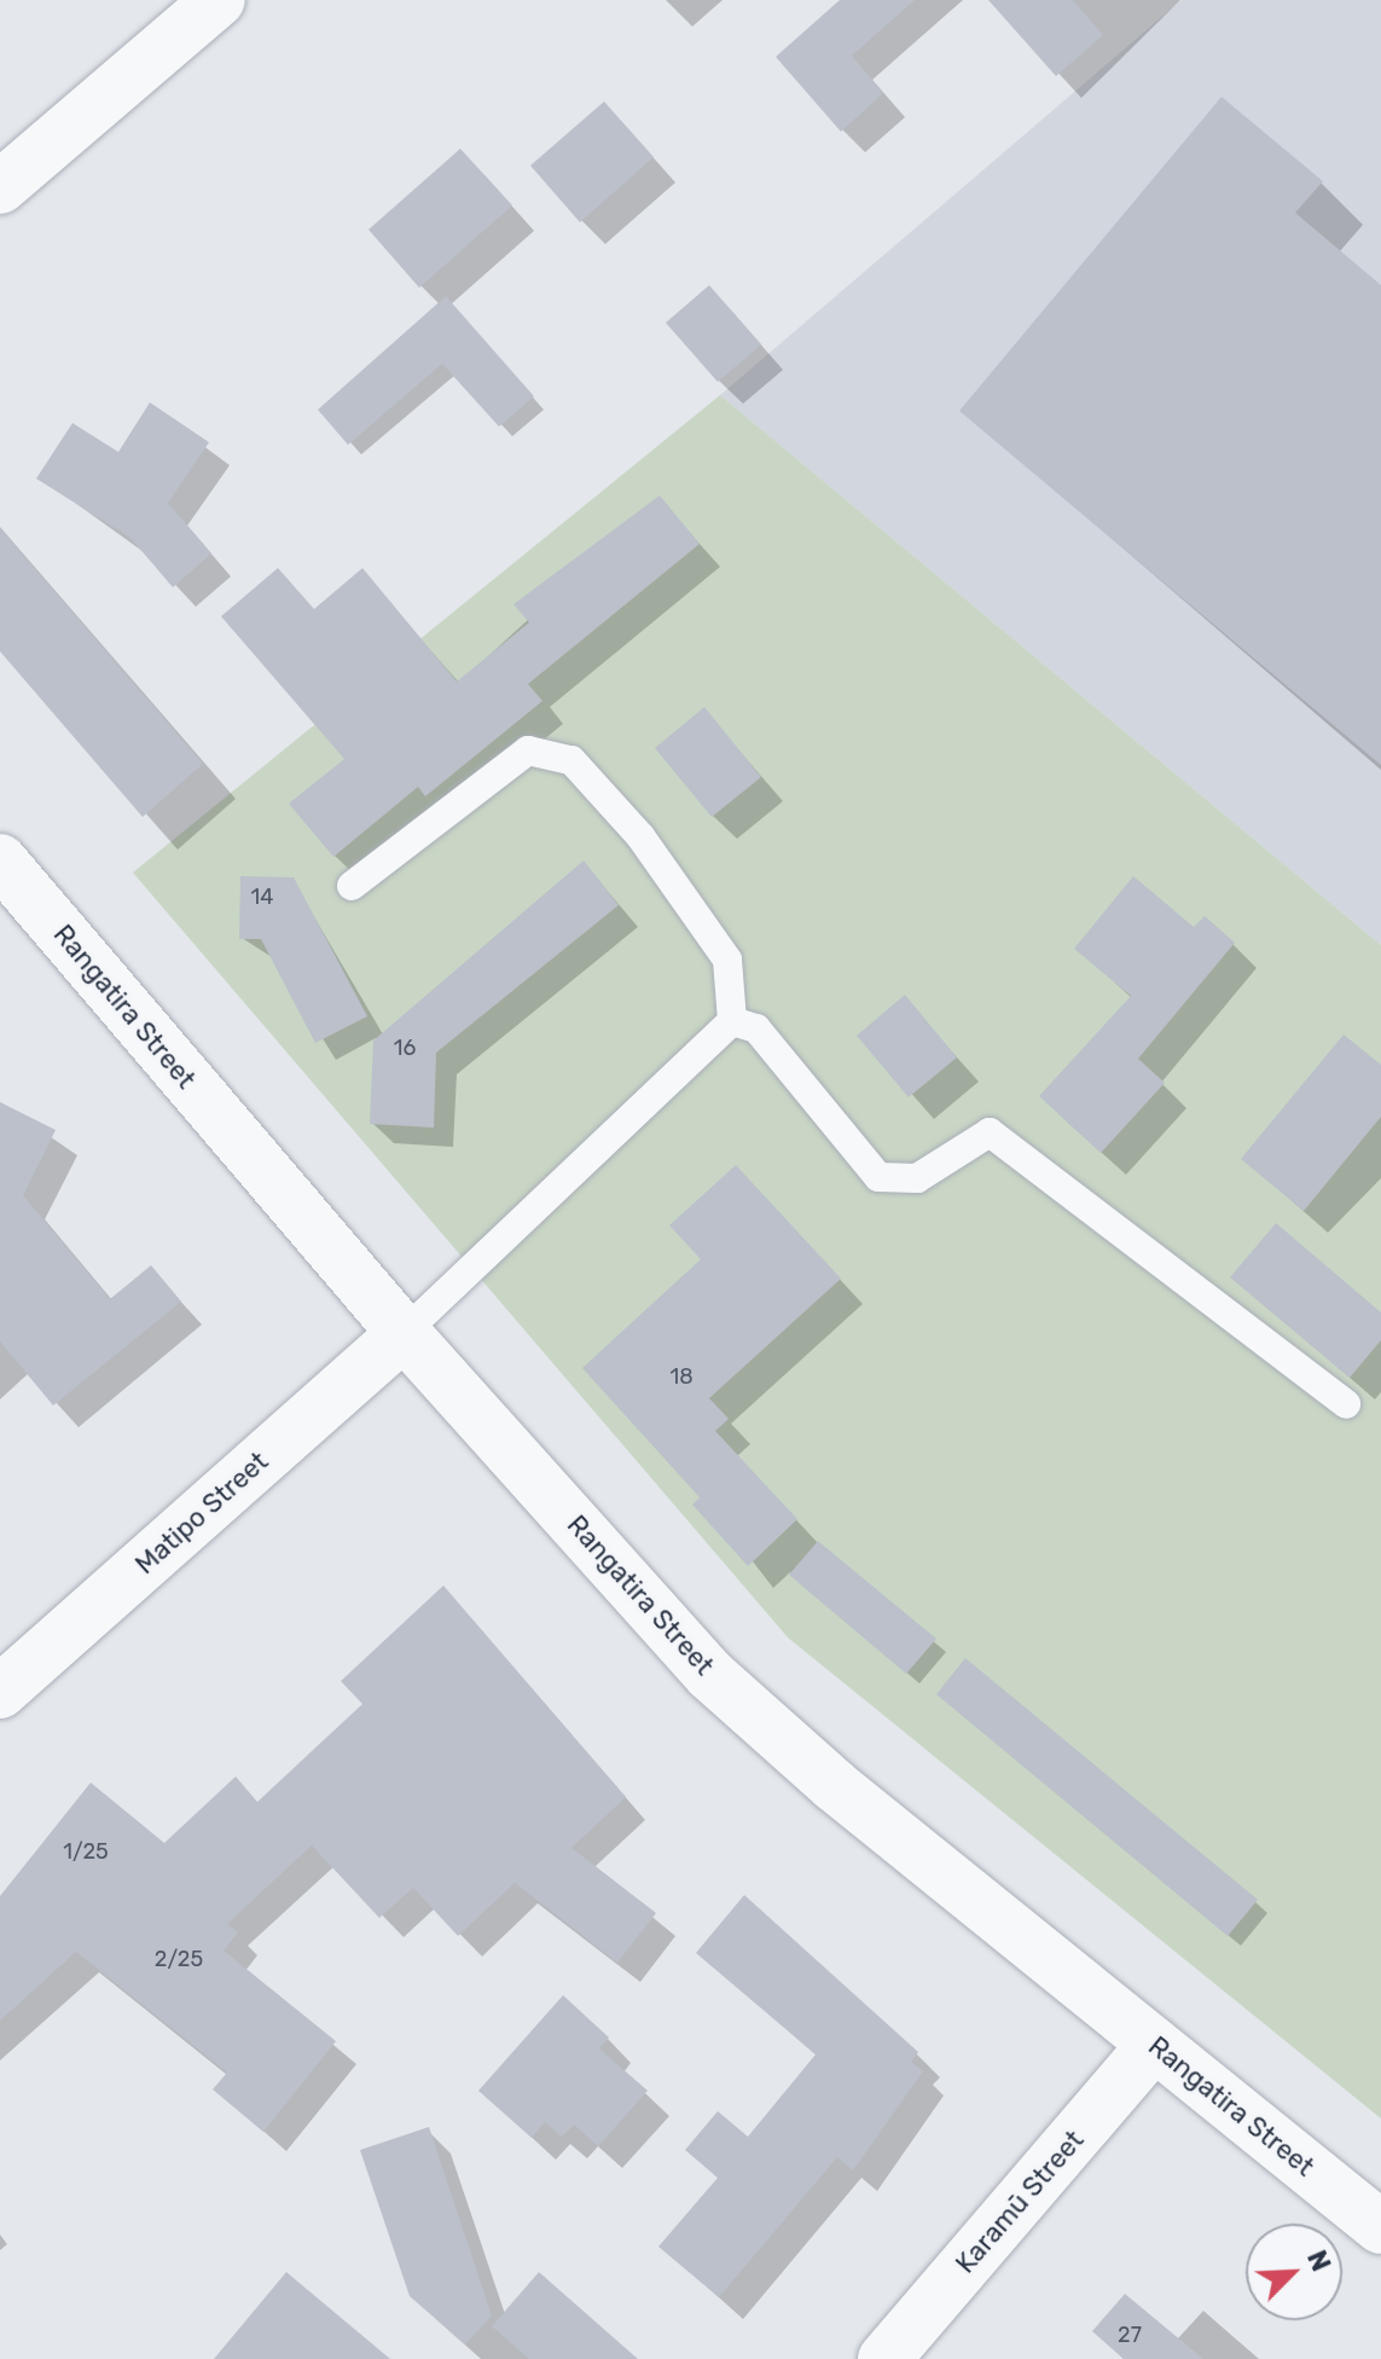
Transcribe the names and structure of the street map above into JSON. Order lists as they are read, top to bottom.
{
  "streets": {
    "street": ["Rangatira Street", "Matipo Street", "Karamū Street"]
  },
  "crossings": [
    ["Rangatira Street", "Matipo Street"],
    ["Rangatira Street", "Karamū Street"]
  ],
  "house_numbers": [
    "14",
    "16",
    "18",
    "1/25",
    "2/25",
    "27"
  ],
  "north": "top right"
}
